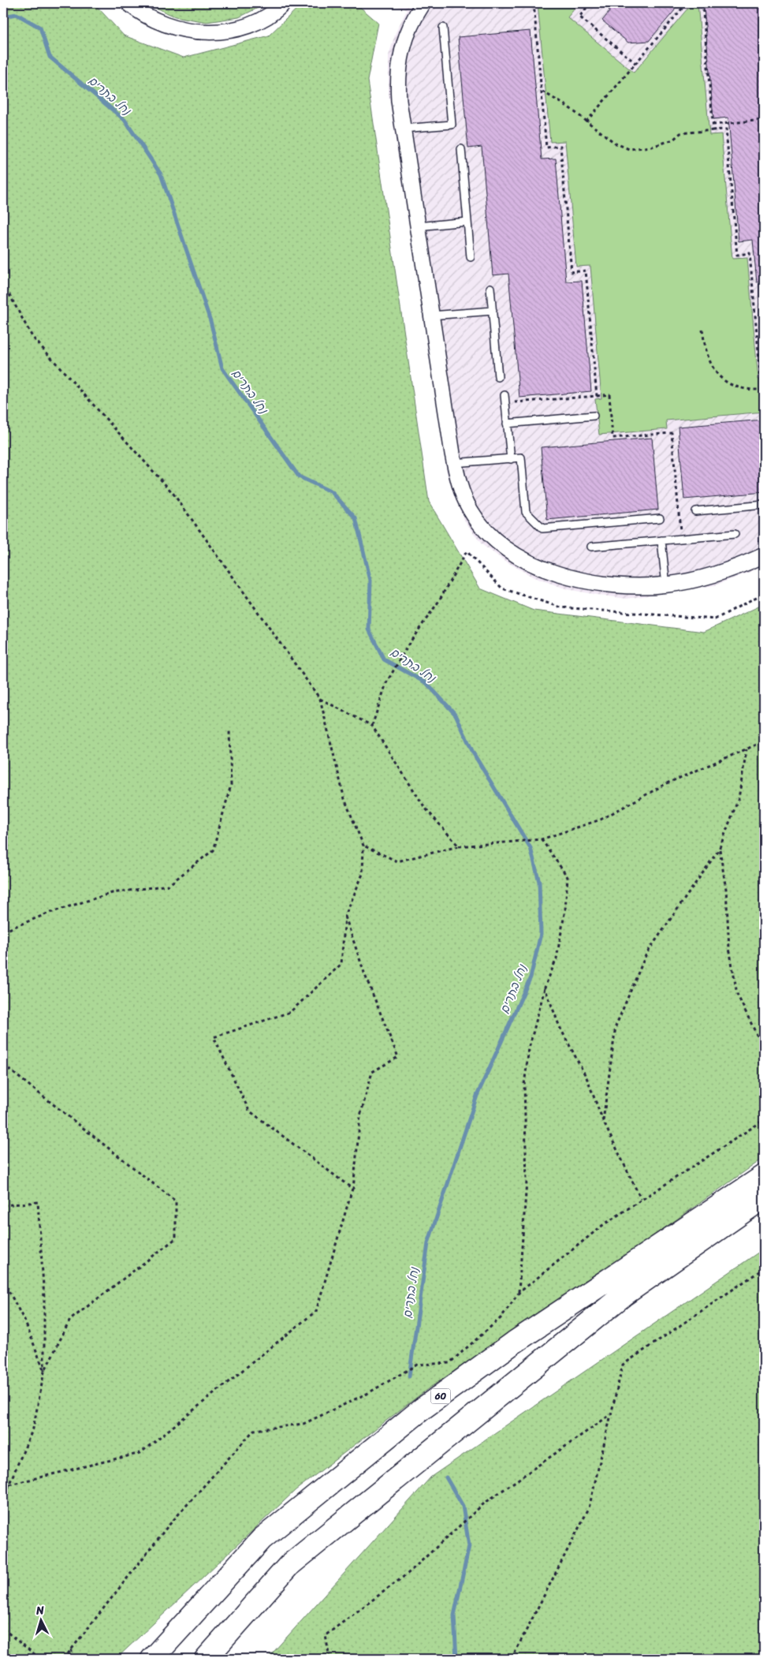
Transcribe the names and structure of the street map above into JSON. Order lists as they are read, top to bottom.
{
  "streets": {
    "highway": ["60"]
  },
  "water": ["נחל בתרים"],
  "north": "top"
}
